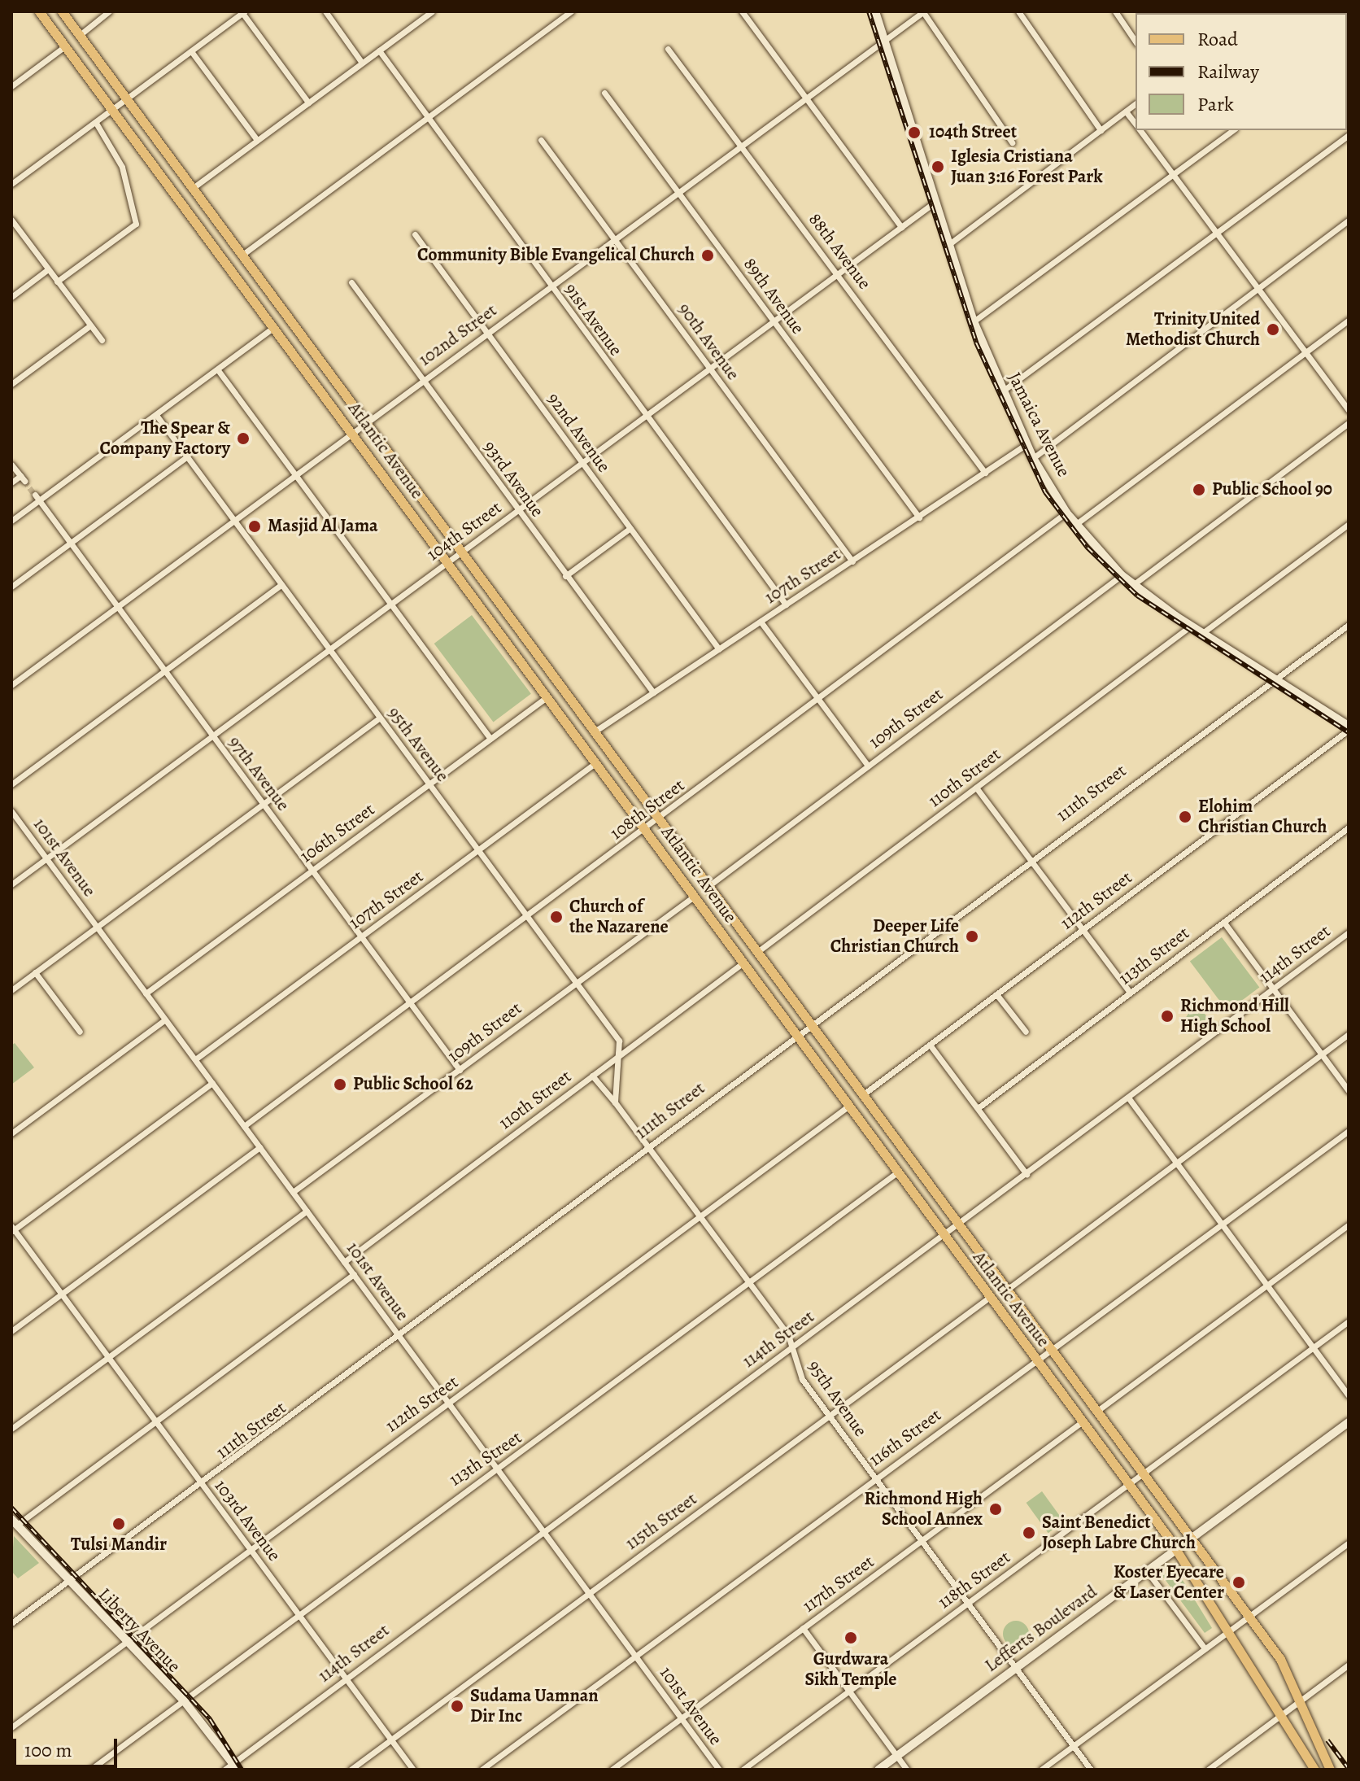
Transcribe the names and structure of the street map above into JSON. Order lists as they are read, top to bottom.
{
  "streets": {
    "main road": ["Atlantic Avenue"],
    "street": [
      "88th Avenue",
      "89th Avenue",
      "91st Avenue",
      "102nd Street",
      "90th Avenue",
      "Jamaica Avenue",
      "92nd Avenue",
      "93rd Avenue",
      "104th Street",
      "107th Street",
      "109th Street",
      "95th Avenue",
      "97th Avenue",
      "110th Street",
      "111th Street",
      "108th Street",
      "106th Street",
      "101st Avenue",
      "112th Street",
      "114th Street",
      "113th Street",
      "116th Street",
      "103rd Avenue",
      "115th Street",
      "118th Street",
      "117th Street",
      "Lefferts Boulevard",
      "Liberty Avenue"
    ]
  },
  "crossings": [
    ["88th Avenue", "102nd Street"],
    ["88th Avenue", "104th Street"],
    ["88th Avenue", "107th Street"],
    ["89th Avenue", "102nd Street"],
    ["89th Avenue", "104th Street"],
    ["89th Avenue", "107th Street"],
    ["91st Avenue", "102nd Street"],
    ["91st Avenue", "104th Street"],
    ["91st Avenue", "107th Street"],
    ["102nd Street", "90th Avenue"],
    ["102nd Street", "Jamaica Avenue"],
    ["102nd Street", "92nd Avenue"],
    ["102nd Street", "Atlantic Avenue"],
    ["102nd Street", "93rd Avenue"],
    ["102nd Street", "95th Avenue"],
    ["102nd Street", "97th Avenue"],
    ["90th Avenue", "104th Street"],
    ["90th Avenue", "107th Street"],
    ["Jamaica Avenue", "104th Street"],
    ["Jamaica Avenue", "107th Street"],
    ["Jamaica Avenue", "109th Street"],
    ["Jamaica Avenue", "110th Street"],
    ["Jamaica Avenue", "111th Street"],
    ["Jamaica Avenue", "108th Street"],
    ["Jamaica Avenue", "112th Street"],
    ["92nd Avenue", "104th Street"],
    ["92nd Avenue", "107th Street"],
    ["Atlantic Avenue", "104th Street"],
    ["Atlantic Avenue", "107th Street"],
    ["Atlantic Avenue", "109th Street"],
    ["Atlantic Avenue", "110th Street"],
    ["Atlantic Avenue", "111th Street"],
    ["Atlantic Avenue", "108th Street"],
    ["Atlantic Avenue", "106th Street"],
    ["Atlantic Avenue", "112th Street"],
    ["Atlantic Avenue", "114th Street"],
    ["Atlantic Avenue", "113th Street"],
    ["Atlantic Avenue", "116th Street"],
    ["Atlantic Avenue", "115th Street"],
    ["Atlantic Avenue", "118th Street"],
    ["Atlantic Avenue", "117th Street"],
    ["Atlantic Avenue", "Lefferts Boulevard"],
    ["93rd Avenue", "104th Street"],
    ["93rd Avenue", "107th Street"],
    ["104th Street", "95th Avenue"],
    ["104th Street", "97th Avenue"],
    ["104th Street", "101st Avenue"],
    ["107th Street", "95th Avenue"],
    ["107th Street", "97th Avenue"],
    ["107th Street", "101st Avenue"],
    ["109th Street", "95th Avenue"],
    ["109th Street", "97th Avenue"],
    ["109th Street", "101st Avenue"],
    ["95th Avenue", "110th Street"],
    ["95th Avenue", "111th Street"],
    ["95th Avenue", "108th Street"],
    ["95th Avenue", "106th Street"],
    ["95th Avenue", "112th Street"],
    ["95th Avenue", "114th Street"],
    ["95th Avenue", "113th Street"],
    ["95th Avenue", "116th Street"],
    ["95th Avenue", "115th Street"],
    ["95th Avenue", "118th Street"],
    ["95th Avenue", "117th Street"],
    ["95th Avenue", "Lefferts Boulevard"],
    ["97th Avenue", "108th Street"],
    ["97th Avenue", "106th Street"],
    ["110th Street", "101st Avenue"],
    ["111th Street", "101st Avenue"],
    ["111th Street", "103rd Avenue"],
    ["111th Street", "Liberty Avenue"],
    ["108th Street", "101st Avenue"],
    ["106th Street", "101st Avenue"],
    ["101st Avenue", "112th Street"],
    ["101st Avenue", "114th Street"],
    ["101st Avenue", "113th Street"],
    ["101st Avenue", "116th Street"],
    ["101st Avenue", "115th Street"],
    ["101st Avenue", "117th Street"],
    ["112th Street", "103rd Avenue"],
    ["112th Street", "Liberty Avenue"],
    ["114th Street", "103rd Avenue"],
    ["114th Street", "Liberty Avenue"],
    ["113th Street", "103rd Avenue"],
    ["113th Street", "Liberty Avenue"],
    ["103rd Avenue", "115th Street"]
  ],
  "places": [
    "104th Street",
    "Iglesia Cristiana Juan 3:16 Forest Park",
    "Community Bible Evangelical Church",
    "Trinity United Methodist Church",
    "The Spear & Company Factory",
    "Public School 90",
    "Masjid Al Jama",
    "Elohim Christian Church",
    "Church of the Nazarene",
    "Deeper Life Christian Church",
    "Richmond Hill High School",
    "Public School 62",
    "Richmond High School Annex",
    "Tulsi Mandir",
    "Saint Benedict Joseph Labre Church",
    "Koster Eyecare & Laser Center",
    "Gurdwara Sikh Temple",
    "Sudama Uamnan Dir Inc"
  ],
  "legend": ["Road", "Railway", "Park"],
  "scale_bar": "100 m"
}
